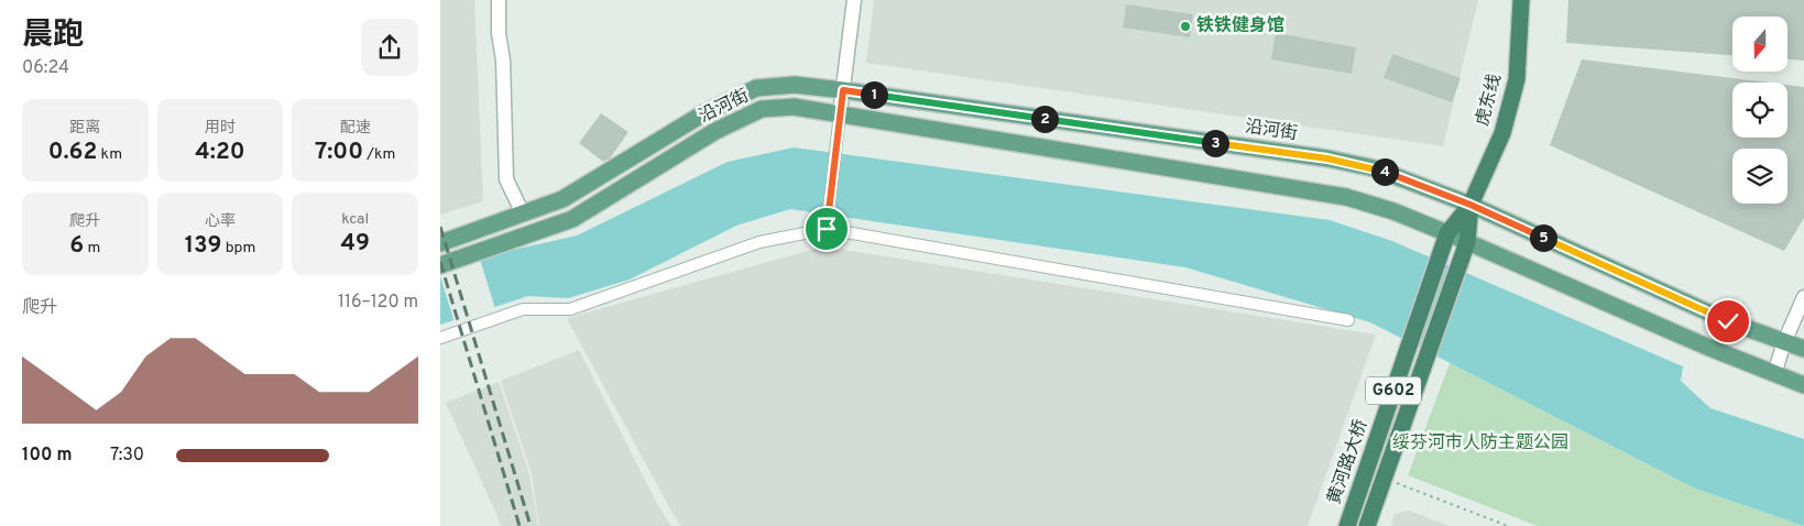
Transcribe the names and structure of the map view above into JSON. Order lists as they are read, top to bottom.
{
  "streets": {
    "highway": ["虎东线", "G602", "黄河路大桥"],
    "main road": ["沿河街"]
  },
  "crossings": [
    ["虎东线", "沿河街"],
    ["虎东线", "G602"],
    ["沿河街", "G602"],
    ["沿河街", "黄河路大桥"],
    ["G602", "黄河路大桥"]
  ],
  "parks": ["绥芬河市人防主题公园"],
  "places": ["铁铁健身馆"],
  "north": "bottom",
  "page": {
    "heading": ["晨跑", "06:24"],
    "pins": [
      "1",
      "2",
      "3",
      "4",
      "5"
    ],
    "stats": [
      ["距离", "0.62 km"],
      ["用时", "4:20"],
      ["配速", "7:00 /km"],
      ["爬升", "6 m"],
      ["心率", "139 bpm"],
      ["kcal", "49"]
    ],
    "chart": ["爬升", "116–120 m"],
    "list": [
      {
        "name": "100 m",
        "note": "7:30"
      }
    ]
  }
}
